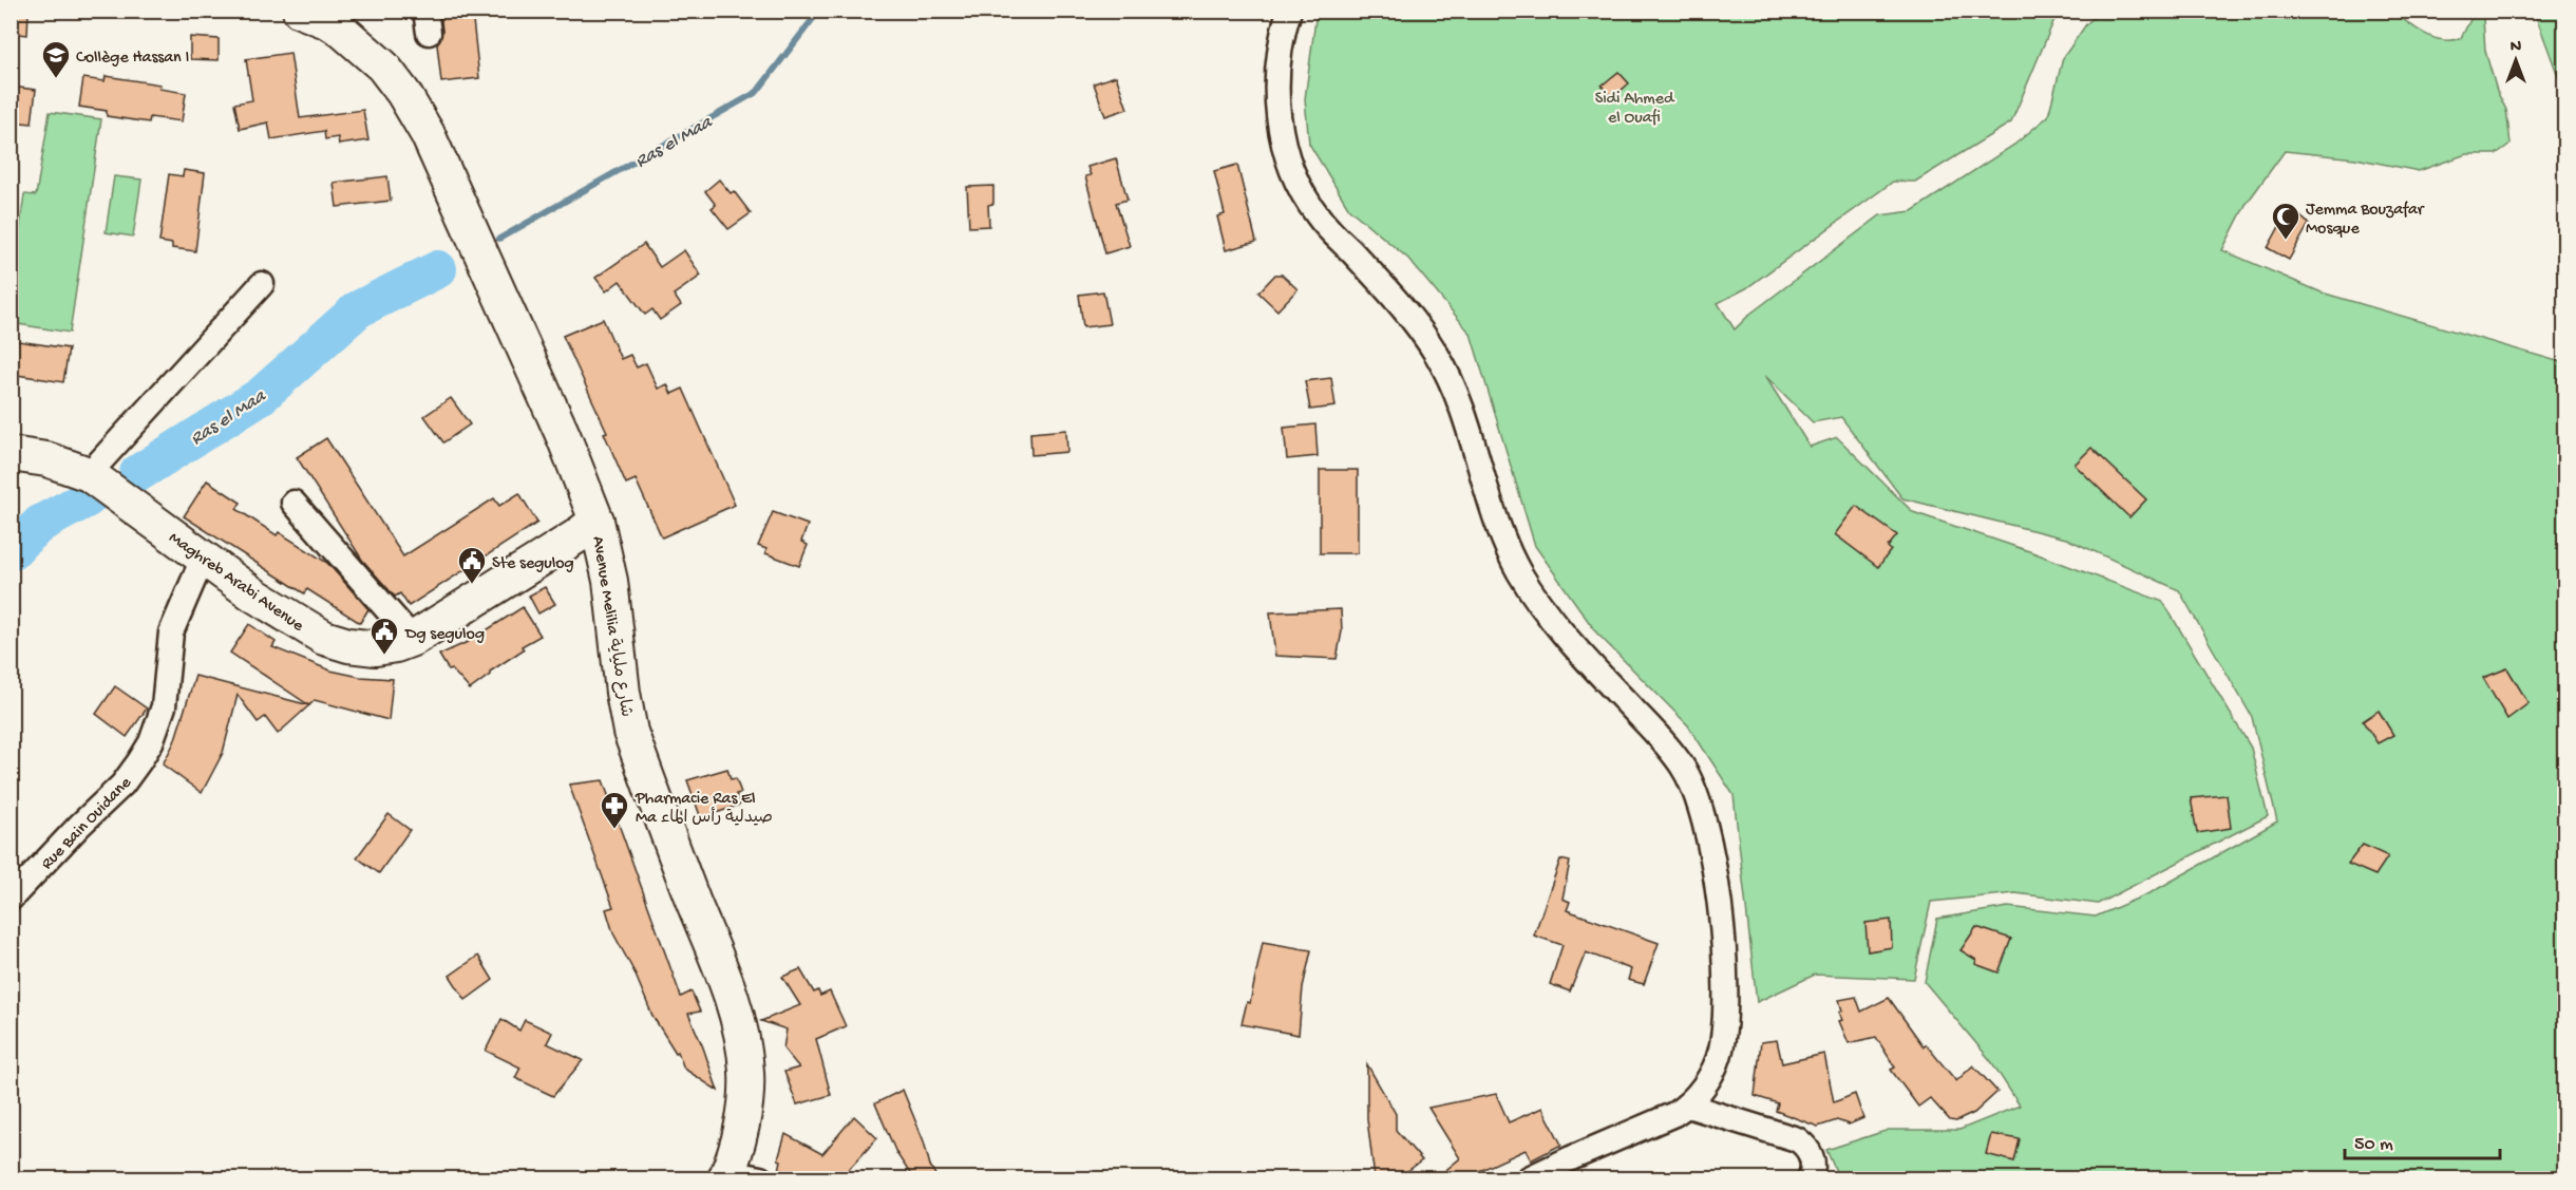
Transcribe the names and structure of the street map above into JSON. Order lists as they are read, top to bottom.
{
  "streets": {
    "street": ["Maghreb Arabi Avenue", "Avenue Melilia شارع ملياية", "Rue Bain Ouidane"]
  },
  "crossings": [
    ["Maghreb Arabi Avenue", "Avenue Melilia شارع ملياية"],
    ["Maghreb Arabi Avenue", "Rue Bain Ouidane"]
  ],
  "water": ["Ras el Maa"],
  "parks": ["Sidi Ahmed el Ouafi"],
  "places": {
    "school or university": ["Collège Hassan I"],
    "mosque": ["Jemma Bouzafar Mosque"],
    "public building": ["Ste segulog", "Dg segulog"],
    "pharmacy": ["Pharmacie Ras El Ma صيدلية رأس الماء"]
  },
  "scale_bar": "50 m",
  "north": "top"
}
